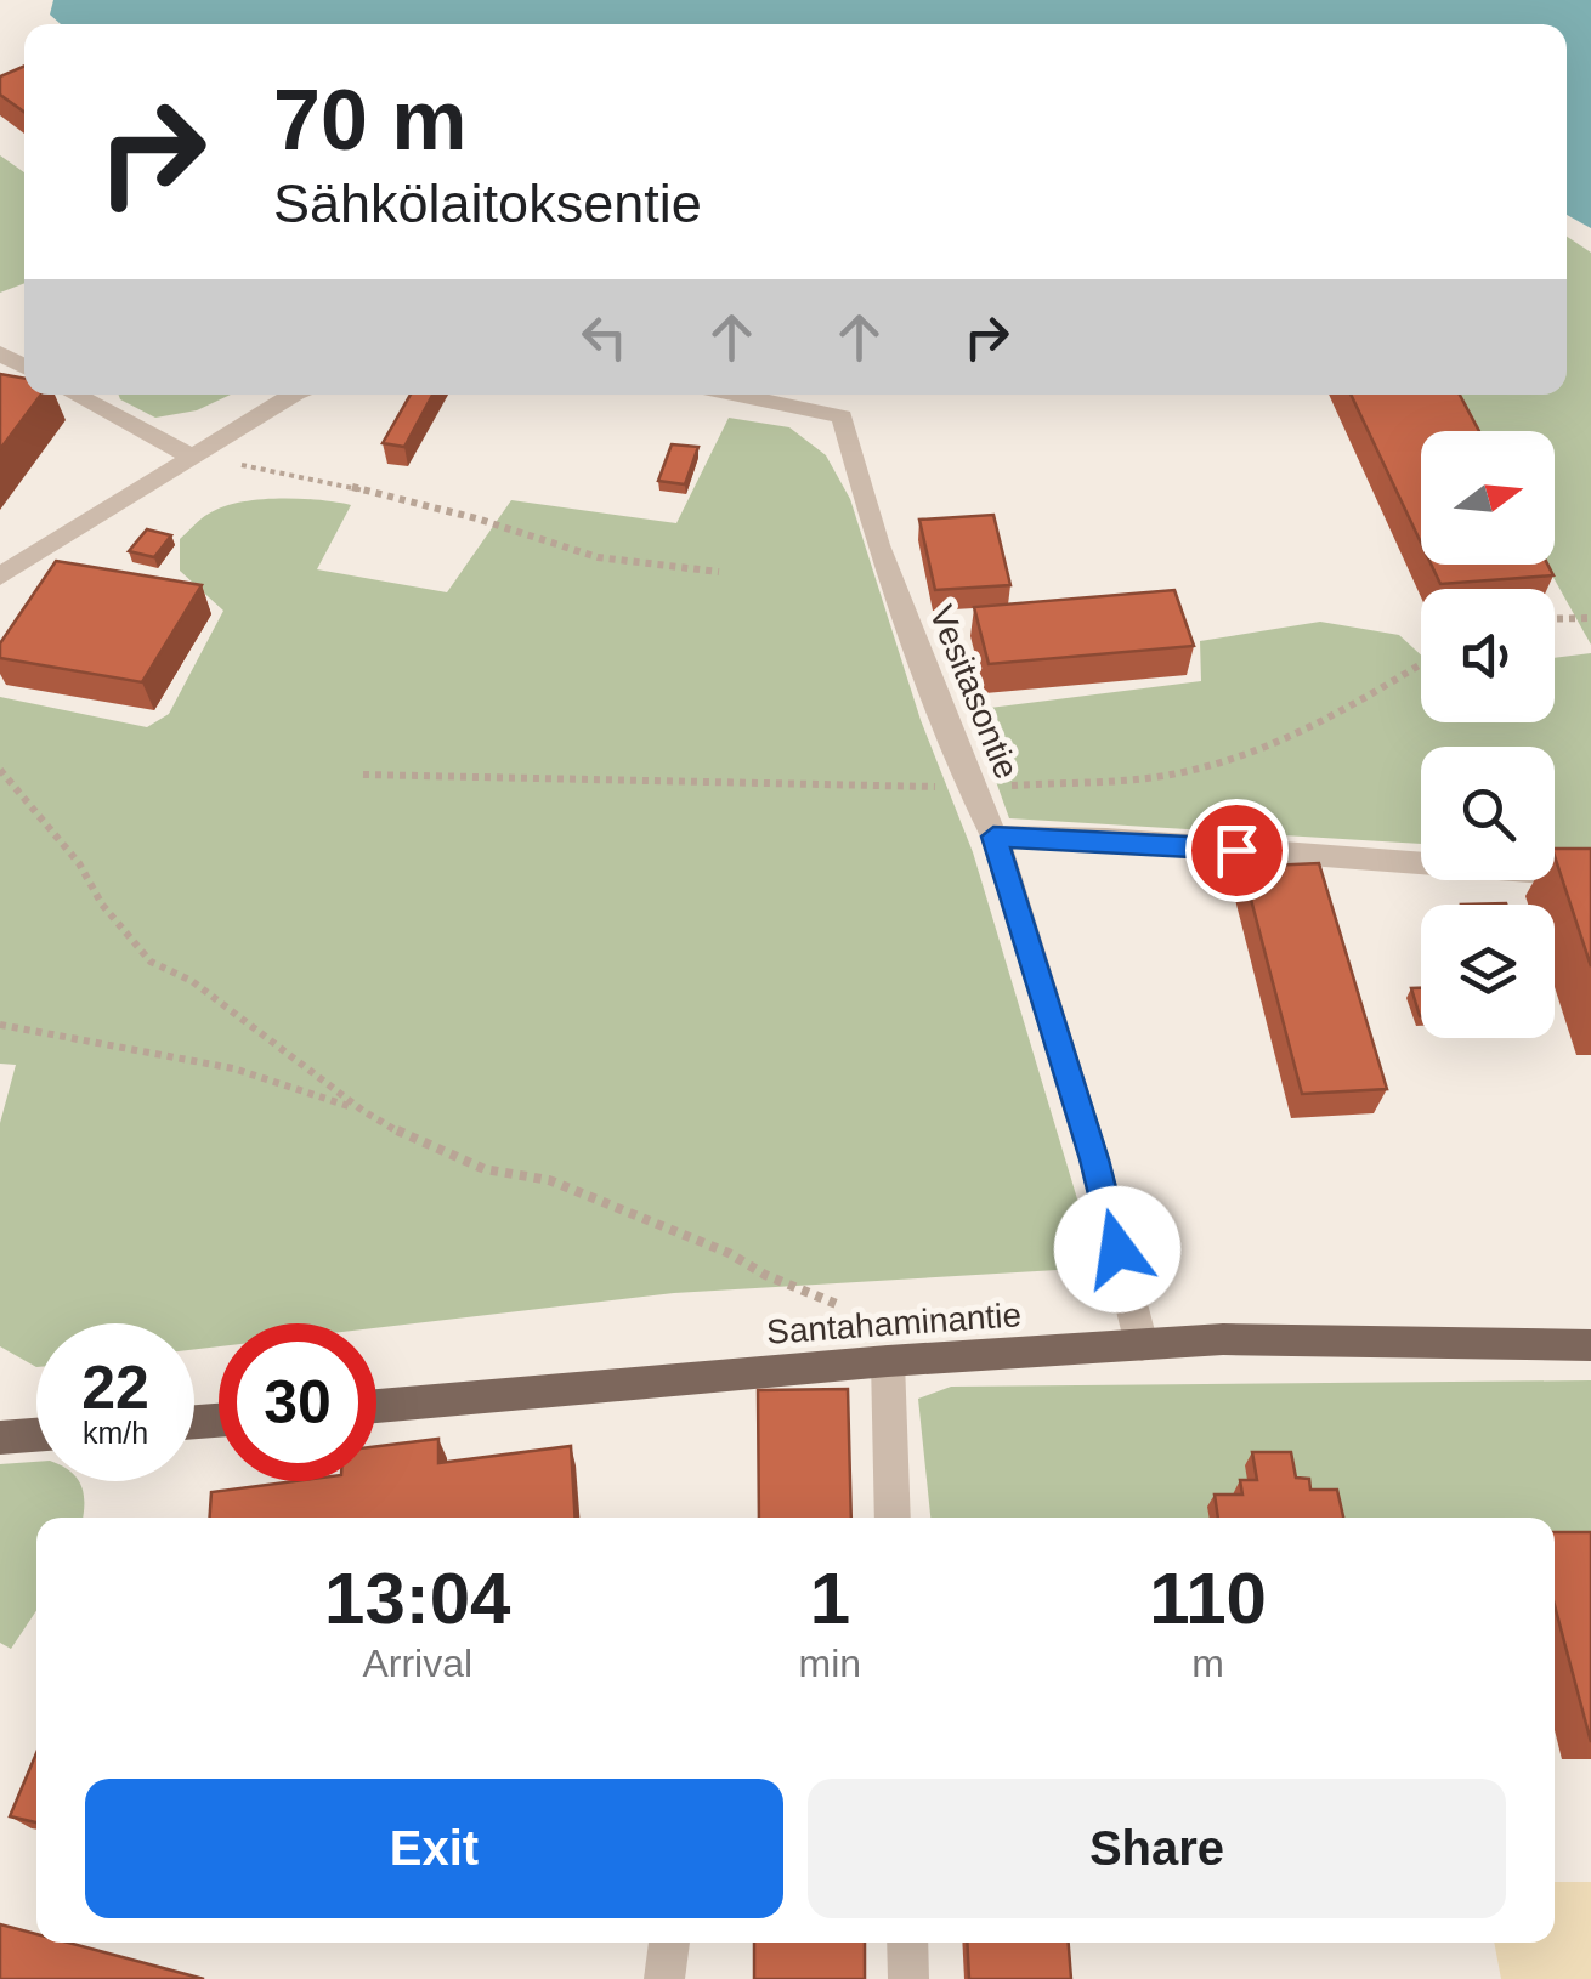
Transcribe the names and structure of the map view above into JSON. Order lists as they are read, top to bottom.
{
  "streets": {
    "main road": ["Santahaminantie"],
    "street": ["Vesitasontie"]
  },
  "crossings": [
    ["Vesitasontie", "Santahaminantie"]
  ],
  "north": "right",
  "page": {
    "turn": ["70 m", "Sähkölaitoksentie"],
    "speed": "22 km/h",
    "limit": "30",
    "eta": [
      "13:04",
      "Arrival",
      "1",
      "min",
      "110",
      "m"
    ],
    "buttons": ["Exit", "Share"]
  }
}
